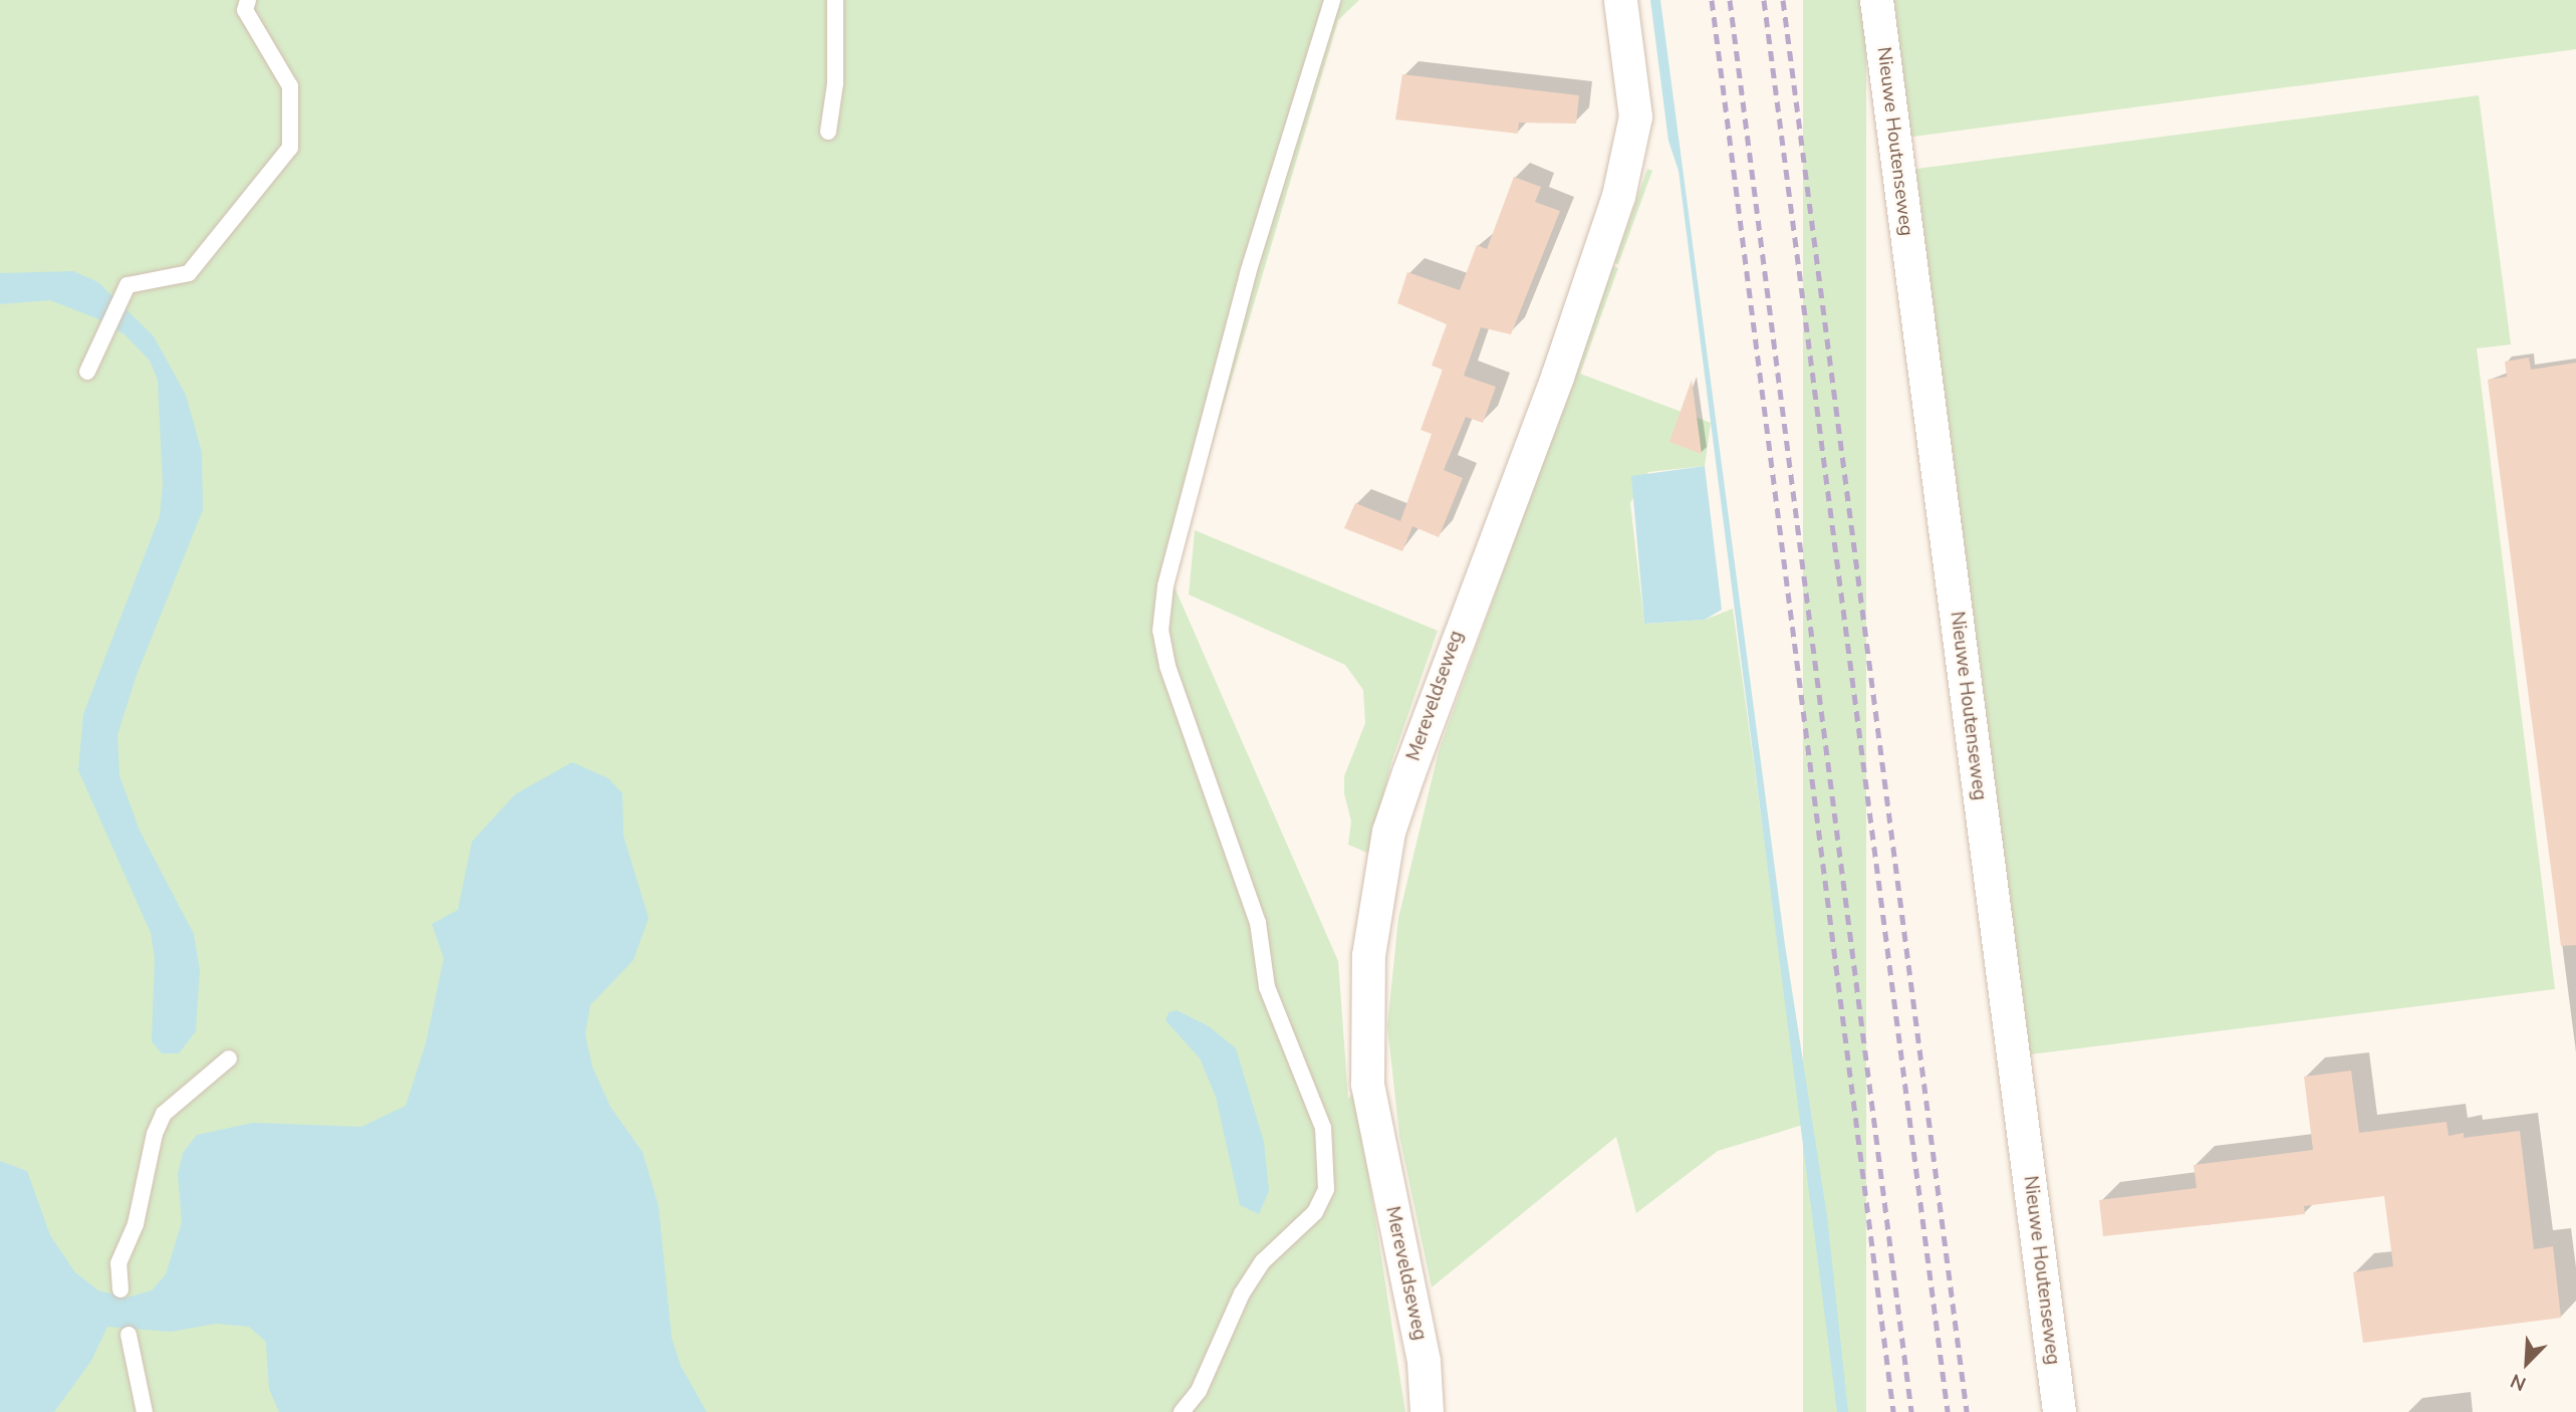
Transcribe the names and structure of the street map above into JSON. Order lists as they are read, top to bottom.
{
  "streets": {
    "street": ["Nieuwe Houtenseweg", "Mereveldseweg"]
  },
  "north": "bottom left"
}
